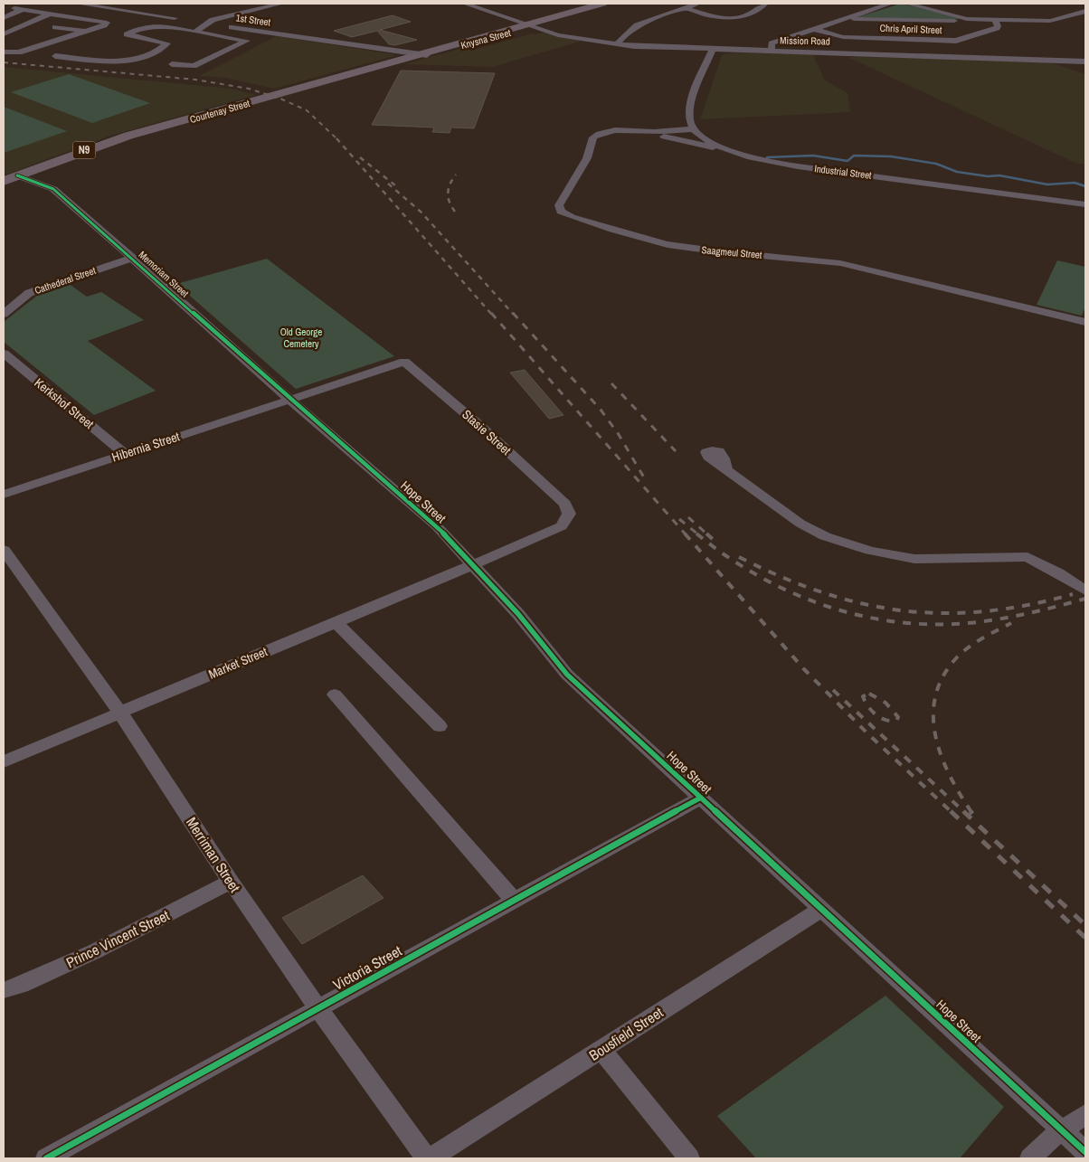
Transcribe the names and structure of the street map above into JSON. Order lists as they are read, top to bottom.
{
  "streets": {
    "highway": ["Knysna Street", "Courtenay Street", "N9"],
    "street": [
      "1st Street",
      "Chris April Street",
      "Mission Road",
      "Industrial Street",
      "Saagmeul Street",
      "Memoriam Street",
      "Cathederal Street",
      "Kerkshof Street",
      "Stasie Street",
      "Hibernia Street",
      "Hope Street",
      "Market Street",
      "Merriman Street",
      "Prince Vincent Street",
      "Victoria Street",
      "Bousfield Street"
    ]
  },
  "crossings": [
    ["1st Street", "Knysna Street"],
    ["Knysna Street", "Mission Road"],
    ["Knysna Street", "Courtenay Street"],
    ["Courtenay Street", "Memoriam Street"],
    ["Industrial Street", "Saagmeul Street"],
    ["Memoriam Street", "Cathederal Street"],
    ["Memoriam Street", "Stasie Street"],
    ["Memoriam Street", "Hibernia Street"],
    ["Memoriam Street", "Hope Street"],
    ["Kerkshof Street", "Hibernia Street"],
    ["Stasie Street", "Hibernia Street"],
    ["Stasie Street", "Hope Street"],
    ["Stasie Street", "Market Street"],
    ["Hibernia Street", "Hope Street"],
    ["Hope Street", "Market Street"],
    ["Hope Street", "Victoria Street"],
    ["Hope Street", "Bousfield Street"],
    ["Market Street", "Merriman Street"],
    ["Merriman Street", "Prince Vincent Street"],
    ["Merriman Street", "Victoria Street"]
  ],
  "parks": ["Old George Cemetery"]
}
